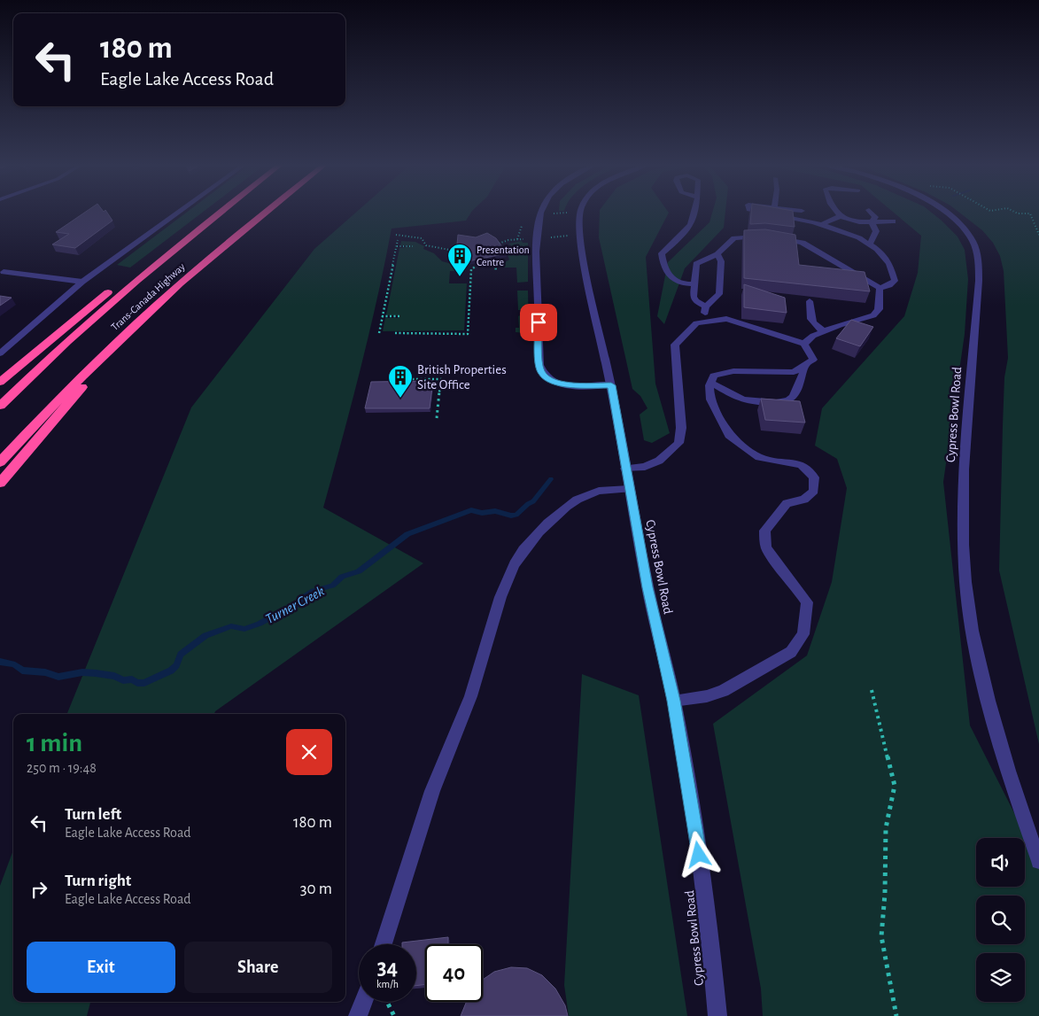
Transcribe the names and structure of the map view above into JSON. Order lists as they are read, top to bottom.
{
  "streets": {
    "highway": ["Trans-Canada Highway"],
    "street": ["Cypress Bowl Road"]
  },
  "water": ["Turner Creek"],
  "places": {
    "building": ["Presentation Centre", "British Properties Site Office"]
  },
  "page": {
    "turn": ["180 m", "Eagle Lake Access Road"],
    "heading": ["1 min", "250 m · 19:48"],
    "list": [
      {
        "name": "Turn left",
        "note": "Eagle Lake Access Road",
        "value": "180 m"
      },
      {
        "name": "Turn right",
        "note": "Eagle Lake Access Road",
        "value": "30 m"
      }
    ],
    "buttons": ["Exit", "Share"],
    "speed": "34 km/h",
    "limit": "40"
  }
}
